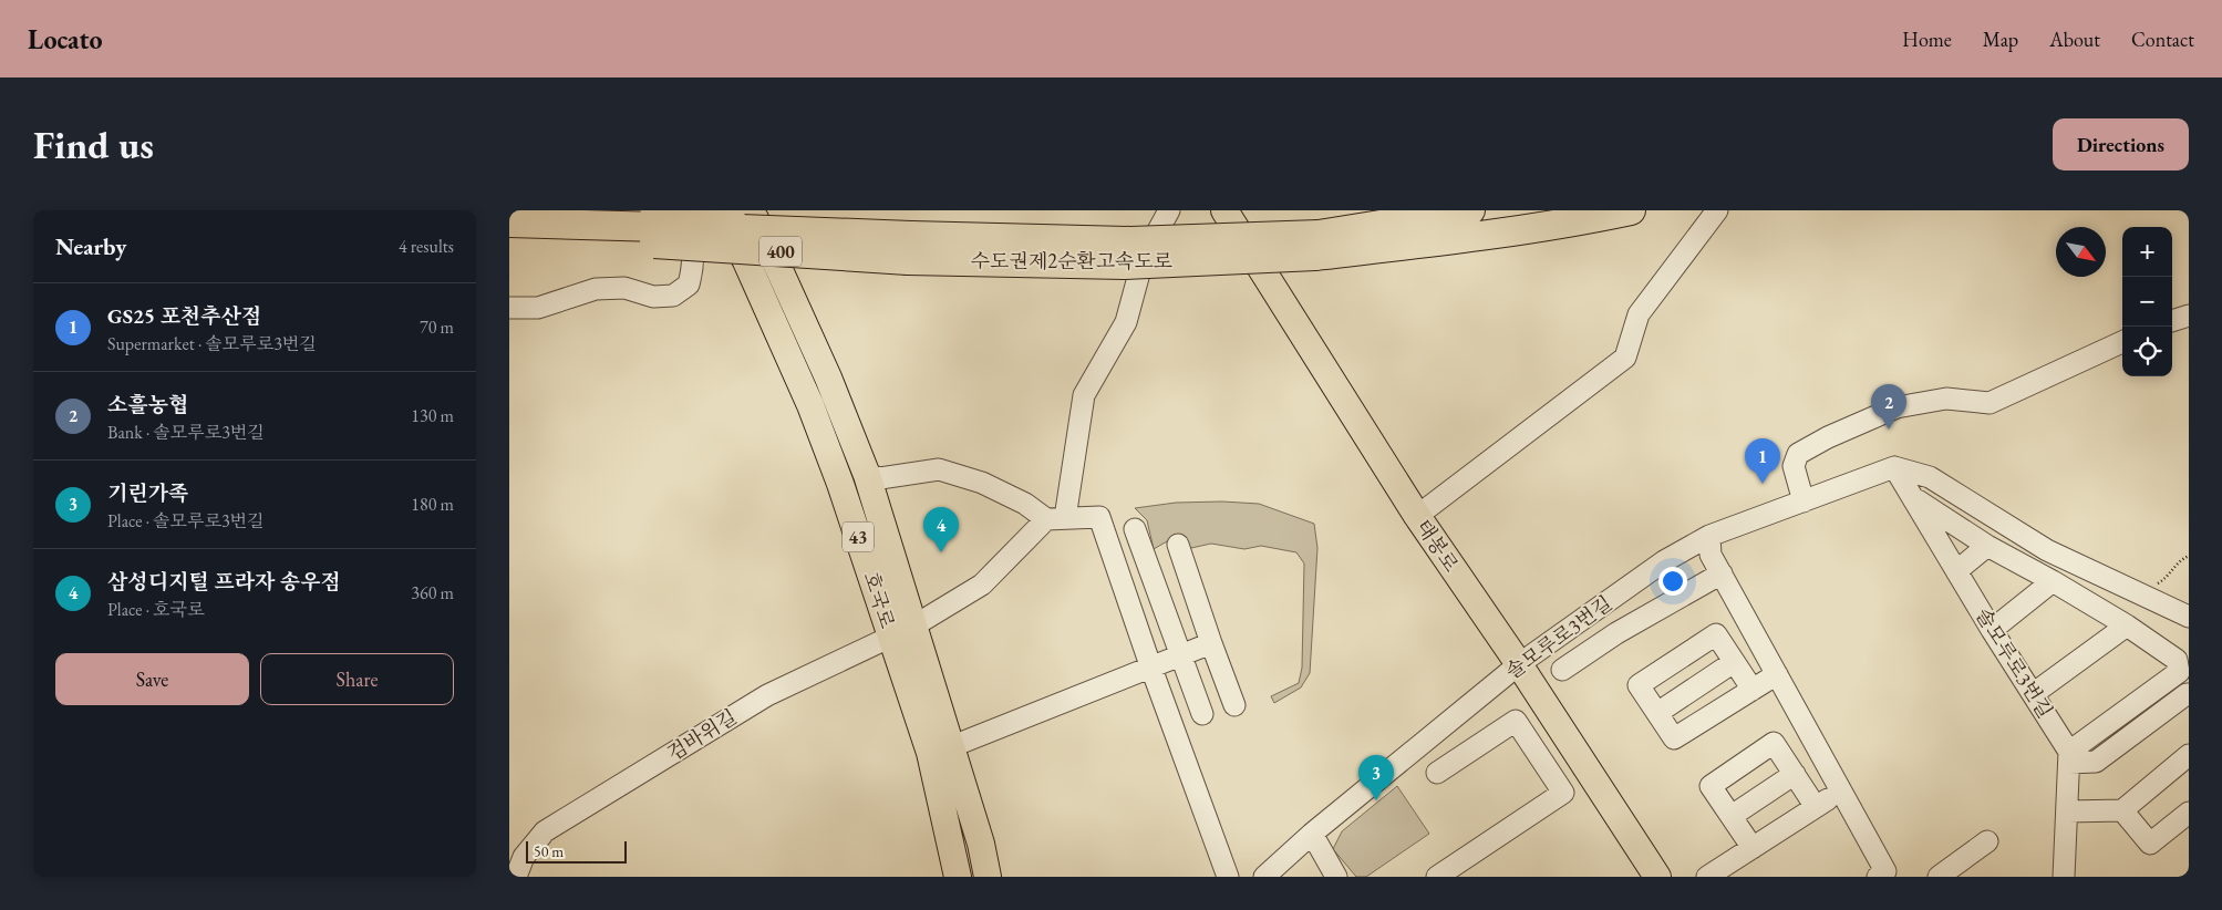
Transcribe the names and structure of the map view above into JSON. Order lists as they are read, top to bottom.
{
  "streets": {
    "highway": ["400", "수도권제2순환고속도로"],
    "main road": ["43", "태봉로", "호국로"],
    "street": ["솔모루로3번길", "검바위길"]
  },
  "crossings": [
    ["태봉로", "솔모루로3번길"],
    ["호국로", "검바위길"]
  ],
  "scale_bar": "50 m",
  "north": "bottom right",
  "page": {
    "header": "Locato",
    "nav": [
      "Home",
      "Map",
      "About",
      "Contact"
    ],
    "buttons": [
      "Directions",
      ["Save", "Share"]
    ],
    "title": "Find us",
    "heading": ["Nearby", "4 results"],
    "map_buttons": ["+", "−"],
    "list": [
      {
        "mark": "1",
        "name": "GS25 포천추산점",
        "note": "Supermarket · 솔모루로3번길",
        "value": "70 m"
      },
      {
        "mark": "2",
        "name": "소흘농협",
        "note": "Bank · 솔모루로3번길",
        "value": "130 m"
      },
      {
        "mark": "3",
        "name": "기린가족",
        "note": "Place · 솔모루로3번길",
        "value": "180 m"
      },
      {
        "mark": "4",
        "name": "삼성디지털 프라자 송우점",
        "note": "Place · 호국로",
        "value": "360 m"
      }
    ],
    "pins": [
      "2",
      "1",
      "4",
      "3"
    ],
    "scale": "50 m"
  }
}
